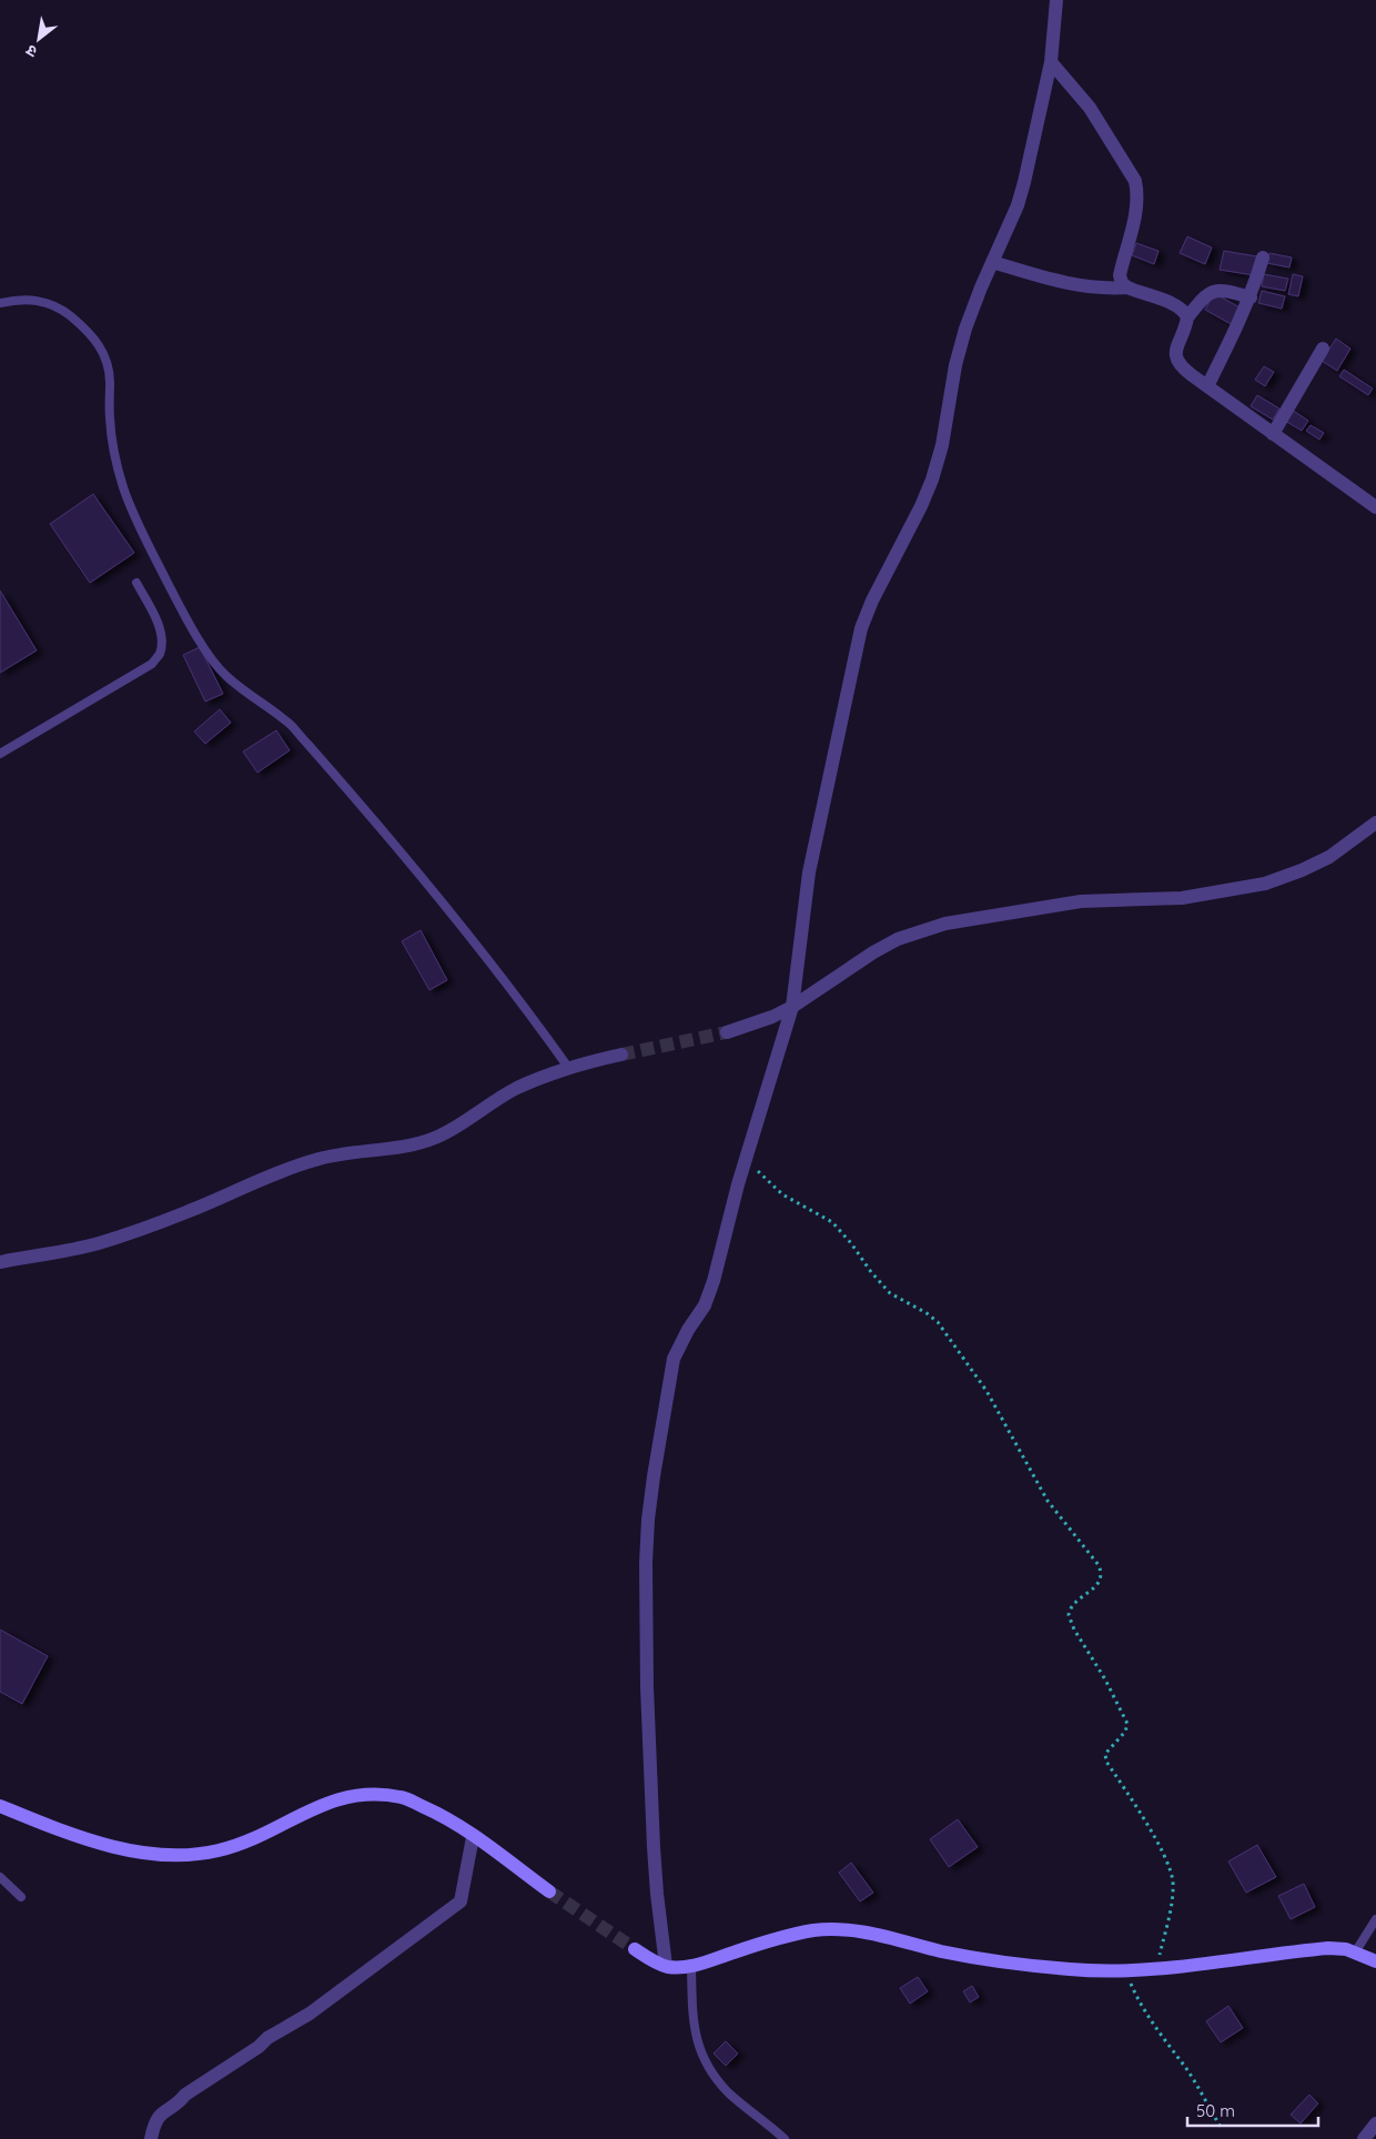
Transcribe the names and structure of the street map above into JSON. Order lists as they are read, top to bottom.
{
  "scale_bar": "50 m",
  "north": "bottom left"
}
